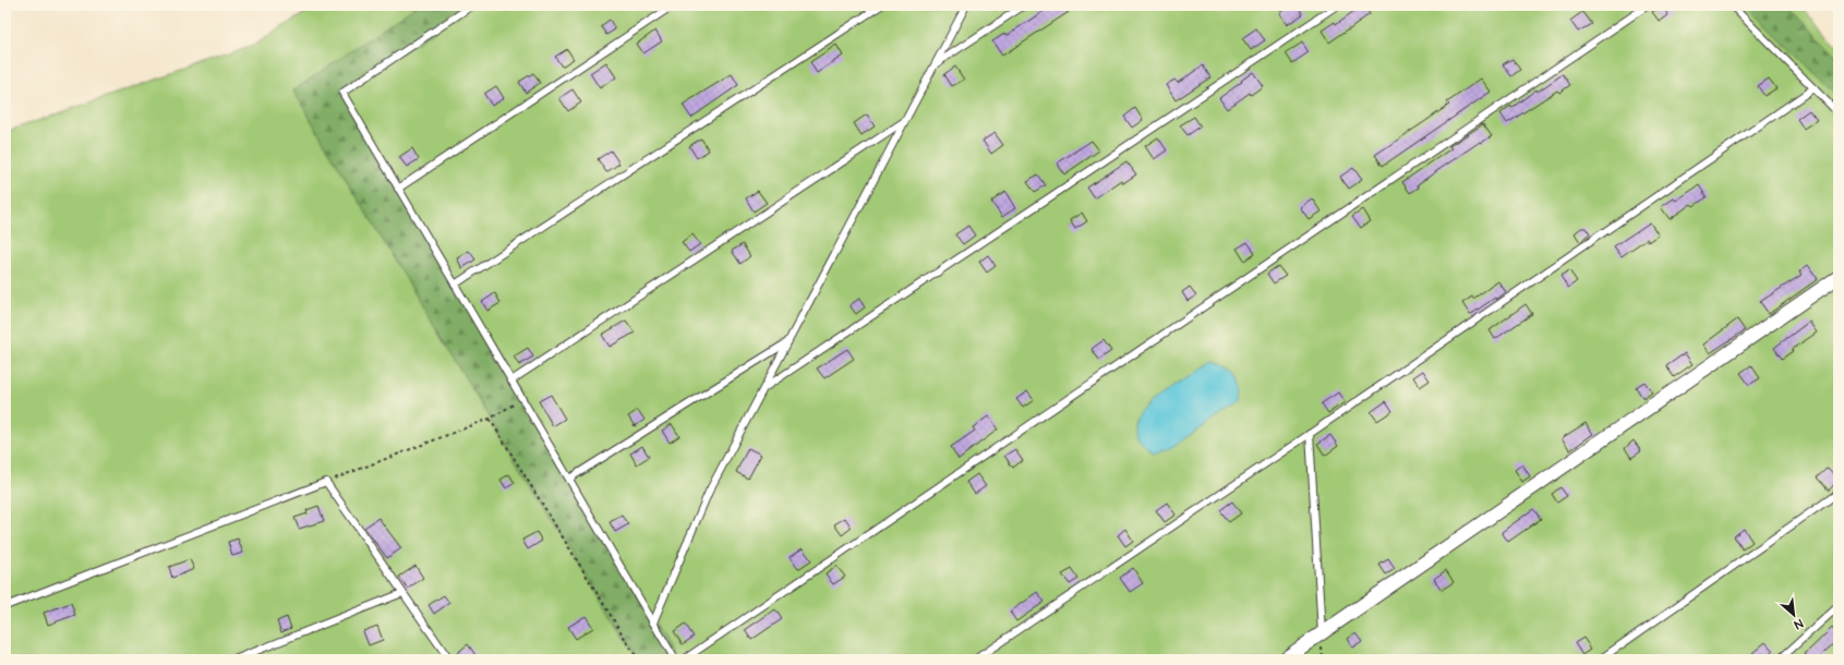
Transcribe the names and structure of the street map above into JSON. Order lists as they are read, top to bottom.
{
  "north": "bottom right"
}
